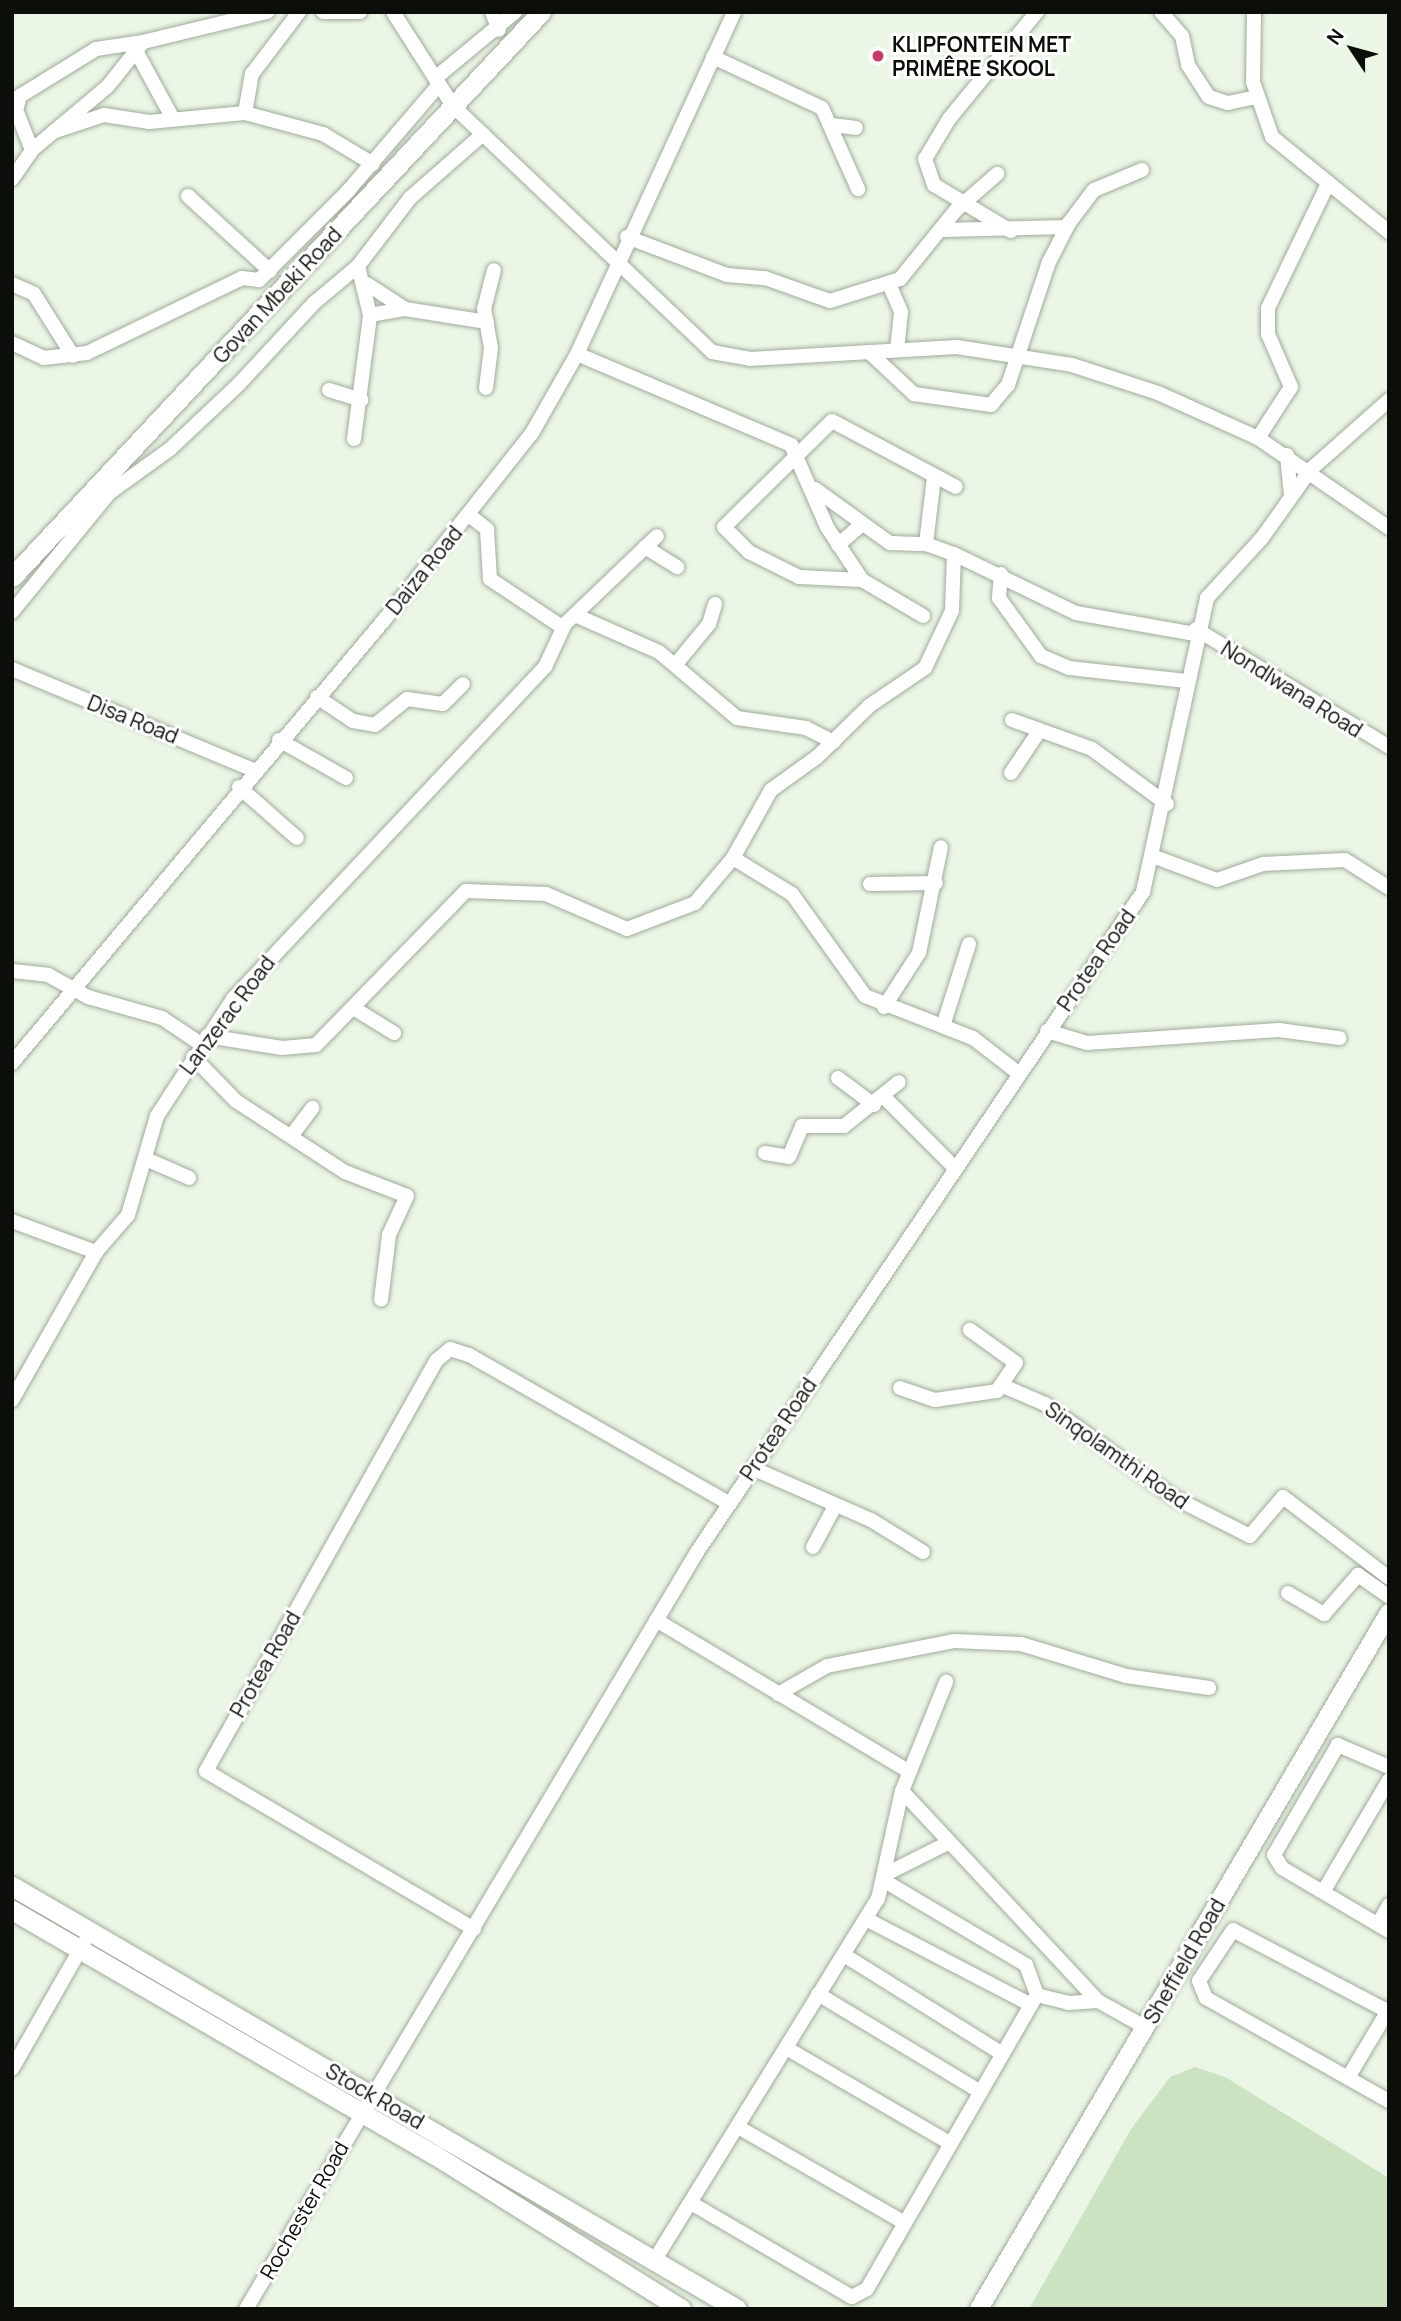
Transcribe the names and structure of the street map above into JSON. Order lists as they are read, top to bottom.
{
  "streets": {
    "main road": ["Govan Mbeki Road", "Stock Road"],
    "street": [
      "Daiza Road",
      "Nondlwana Road",
      "Disa Road",
      "Protea Road",
      "Lanzerac Road",
      "Sinqolamthi Road",
      "Sheffield Road",
      "Rochester Road"
    ]
  },
  "crossings": [
    ["Daiza Road", "Disa Road"],
    ["Nondlwana Road", "Protea Road"],
    ["Protea Road", "Stock Road"],
    ["Protea Road", "Rochester Road"],
    ["Stock Road", "Rochester Road"]
  ],
  "places": ["KLIPFONTEIN MET PRIMÊRE SKOOL"],
  "north": "top left"
}
